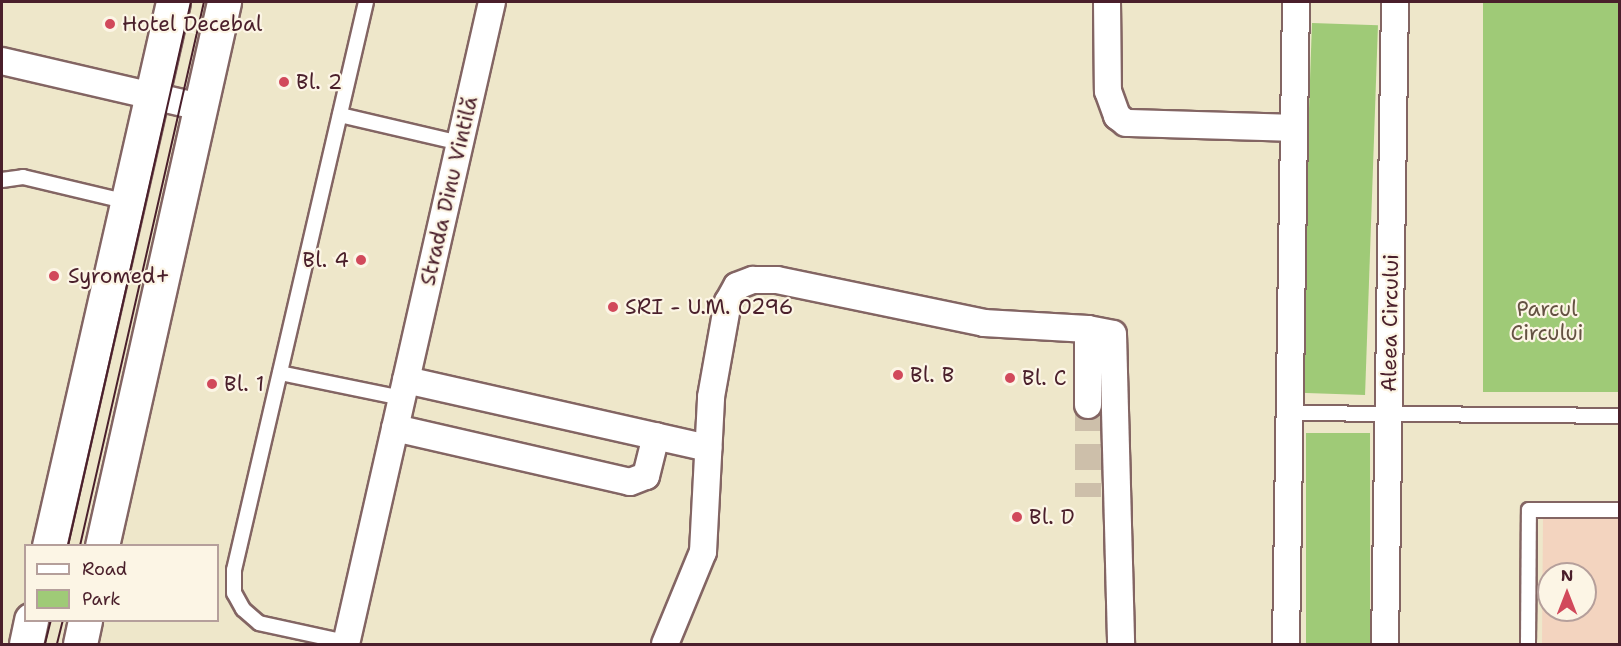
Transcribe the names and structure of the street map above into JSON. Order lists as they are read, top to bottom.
{
  "streets": {
    "street": ["Strada Dinu Vintilă", "Aleea Circului"]
  },
  "parks": ["Parcul Circului"],
  "places": [
    "Hotel Decebal",
    "Bl. 2",
    "Bl. 4",
    "Syromed+",
    "SRI - U.M. 0296",
    "Bl. B",
    "Bl. C",
    "Bl. 1",
    "Bl. D"
  ],
  "legend": ["Road", "Park"],
  "north": "top"
}
